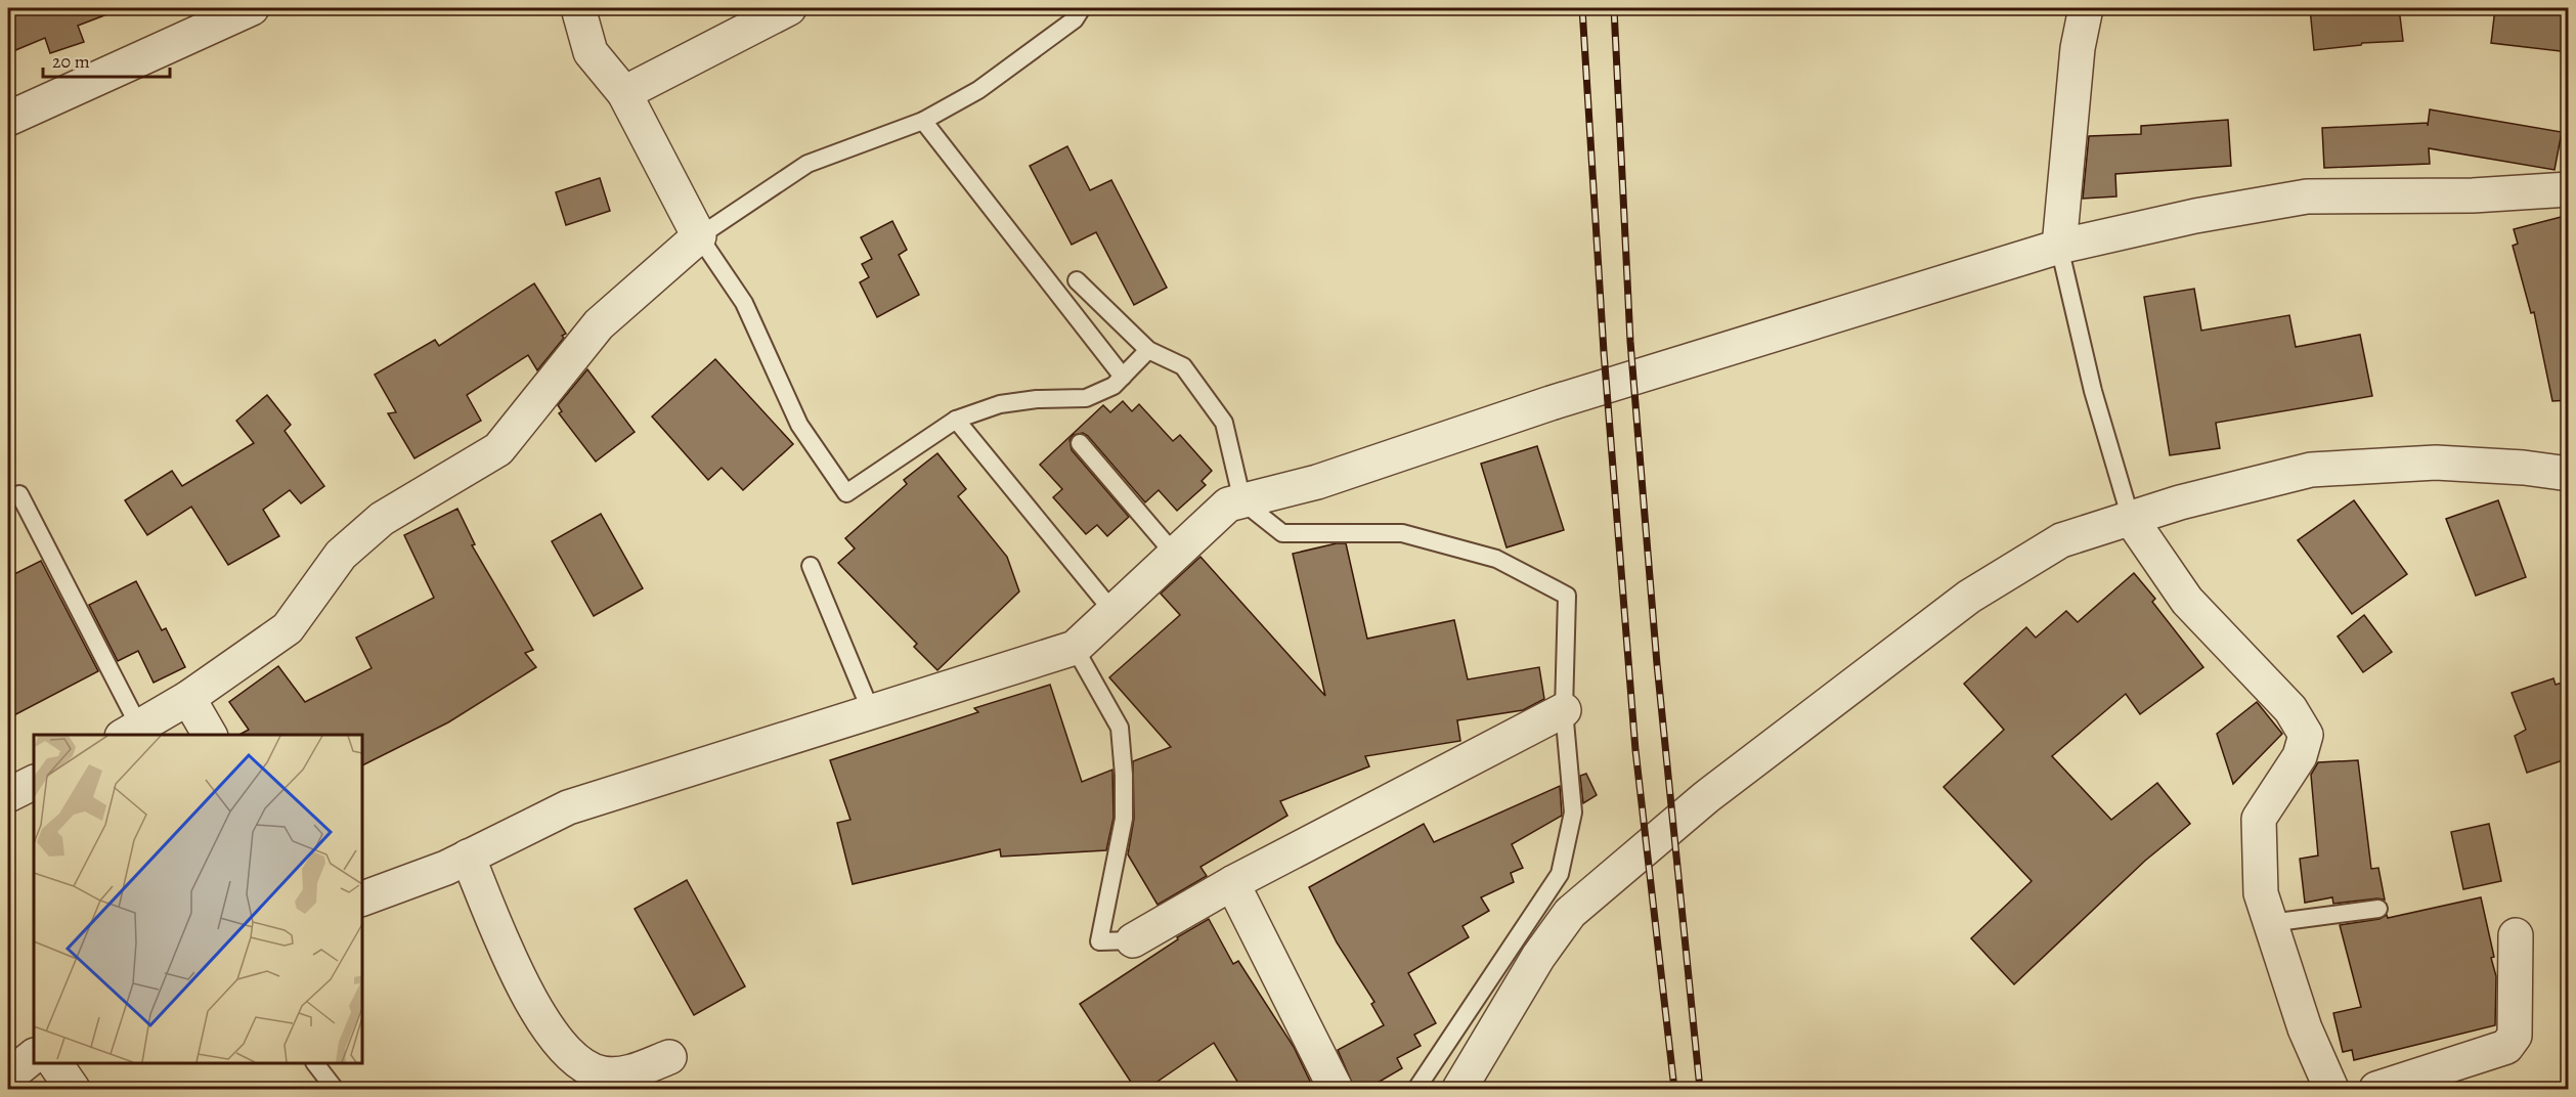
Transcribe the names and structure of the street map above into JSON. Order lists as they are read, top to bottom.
{
  "scale_bar": "20 m"
}
